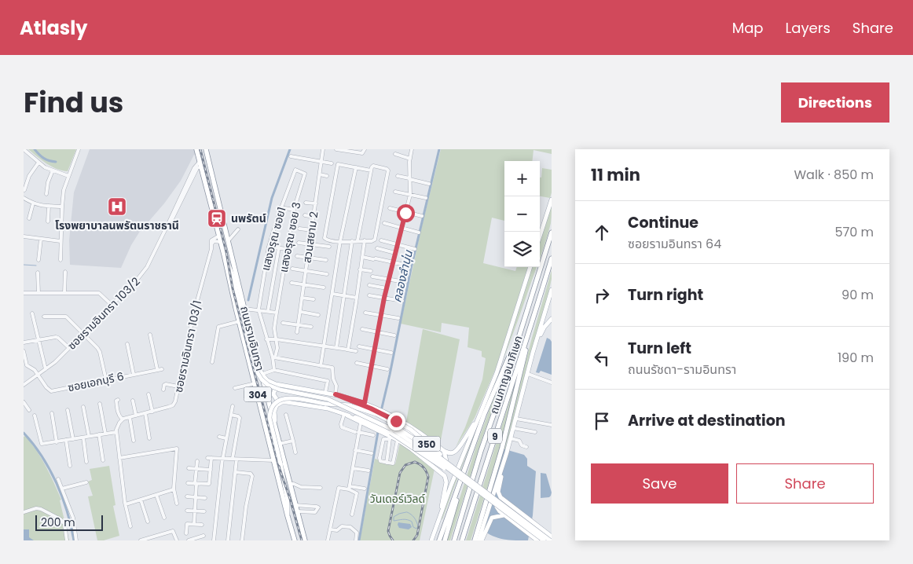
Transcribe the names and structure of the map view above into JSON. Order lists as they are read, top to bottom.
{
  "streets": {
    "highway": [
      "ถนนรามอินทรา",
      "ถนนกาญจนาภิเษก",
      "304",
      "9"
    ],
    "main road": ["350"],
    "street": [
      "แสงอรุณ ซอย 3",
      "สวนสยาม 2",
      "แสงอรุณ ซอย1",
      "ซอยรามอินทรา 103/2",
      "ซอยรามอินทรา 103/1",
      "ซอยเอกบุรี 6"
    ]
  },
  "crossings": [
    ["แสงอรุณ ซอย 3", "แสงอรุณ ซอย1"],
    ["ซอยรามอินทรา 103/2", "ถนนรามอินทรา"],
    ["ซอยรามอินทรา 103/2", "ซอยเอกบุรี 6"],
    ["ถนนรามอินทรา", "350"]
  ],
  "water": ["คลองลำนุ่น"],
  "parks": ["วันเดอร์เวิลด์"],
  "places": {
    "hospital": ["โรงพยาบาลนพรัตนราชธานี"],
    "station": ["นพรัตน์"]
  },
  "scale_bar": "200 m",
  "page": {
    "header": "Atlasly",
    "nav": ["Map", "Layers", "Share"],
    "title": "Find us",
    "buttons": [
      "Directions",
      ["Save", "Share"]
    ],
    "heading": ["11 min", "Walk · 850 m"],
    "map_buttons": ["+", "−"],
    "list": [
      ["Continue", "ซอยรามอินทรา 64", "570 m"],
      ["Turn right", "90 m"],
      ["Turn left", "ถนนรัชดา-รามอินทรา", "190 m"],
      "Arrive at destination"
    ],
    "scale": "200 m"
  }
}
